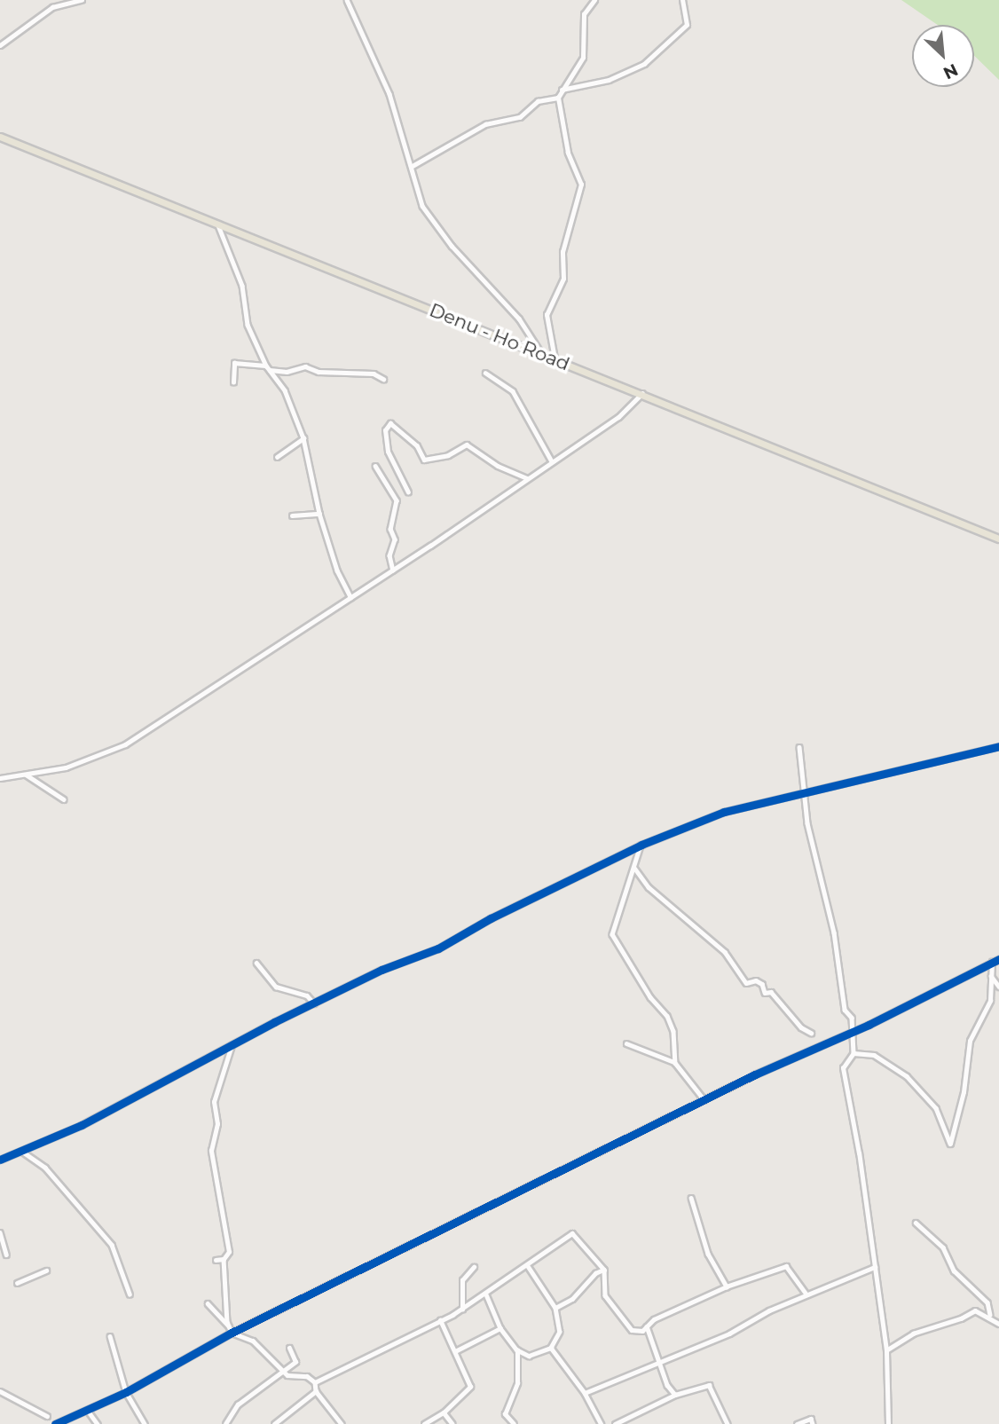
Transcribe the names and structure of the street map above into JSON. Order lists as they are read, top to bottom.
{
  "streets": {
    "main road": ["Denu - Ho Road"]
  },
  "north": "bottom right"
}
